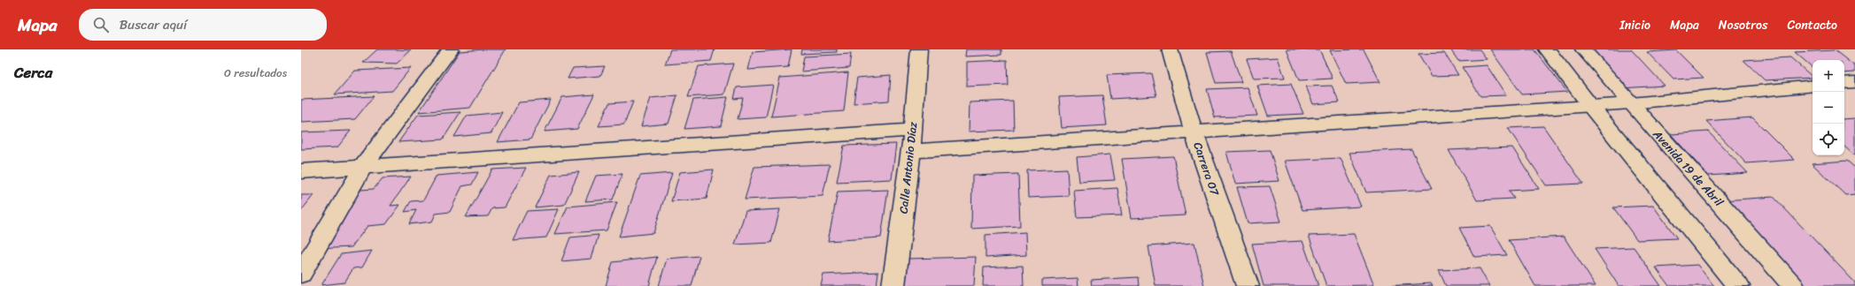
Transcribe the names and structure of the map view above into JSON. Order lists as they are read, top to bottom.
{
  "streets": {
    "street": ["Calle Antonio Díaz", "Avenida 19 de Abril", "Carrera 07"]
  },
  "page": {
    "header": "Mapa",
    "search": "Buscar aquí",
    "nav": [
      "Inicio",
      "Mapa",
      "Nosotros",
      "Contacto"
    ],
    "heading": ["Cerca", "0 resultados"],
    "map_buttons": ["+", "−"]
  }
}
